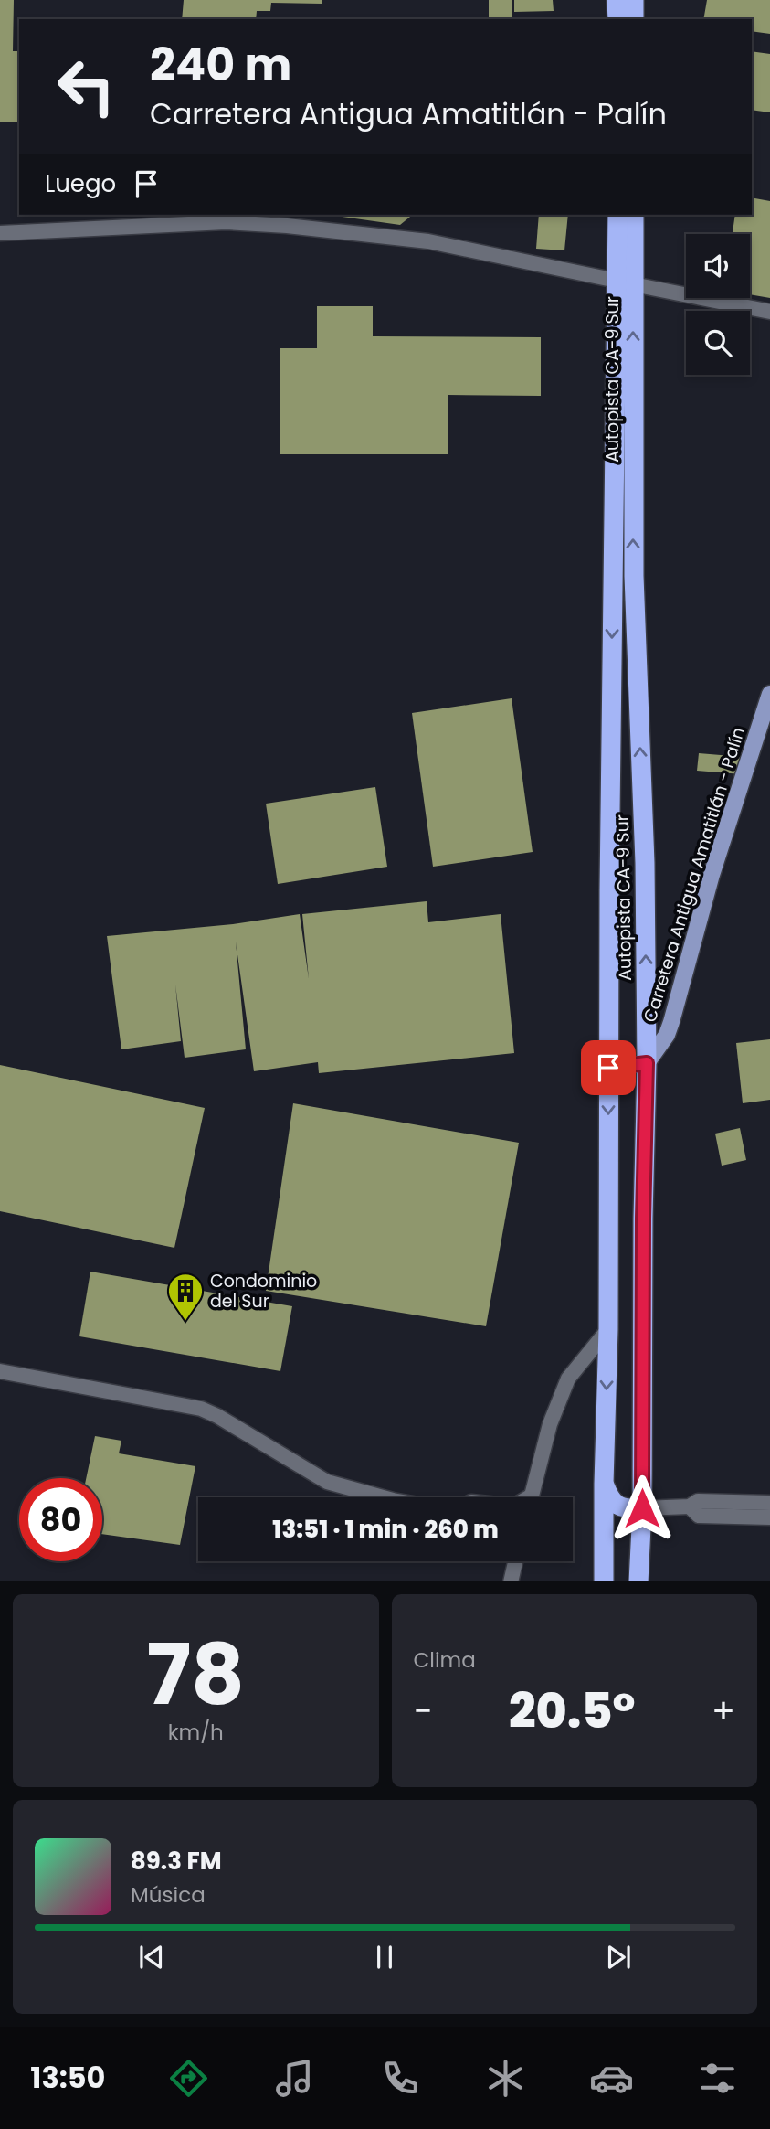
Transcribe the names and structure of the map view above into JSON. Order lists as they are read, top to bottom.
{
  "streets": {
    "highway": ["Autopista CA-9 Sur"],
    "main road": ["Carretera Antigua Amatitlán - Palín"]
  },
  "crossings": [
    ["Autopista CA-9 Sur", "Carretera Antigua Amatitlán - Palín"]
  ],
  "places": {
    "building": ["Condominio del Sur"]
  },
  "page": {
    "turn": ["240 m", "Carretera Antigua Amatitlán - Palín"],
    "then": "Luego",
    "limit": "80",
    "trip": "13:51 · 1 min · 260 m",
    "tile": [
      ["78", "km/h"],
      "Clima"
    ],
    "heat": ["−", "20.5°", "+"],
    "song": ["89.3 FM", "Música"],
    "tabs": "13:50"
  }
}
